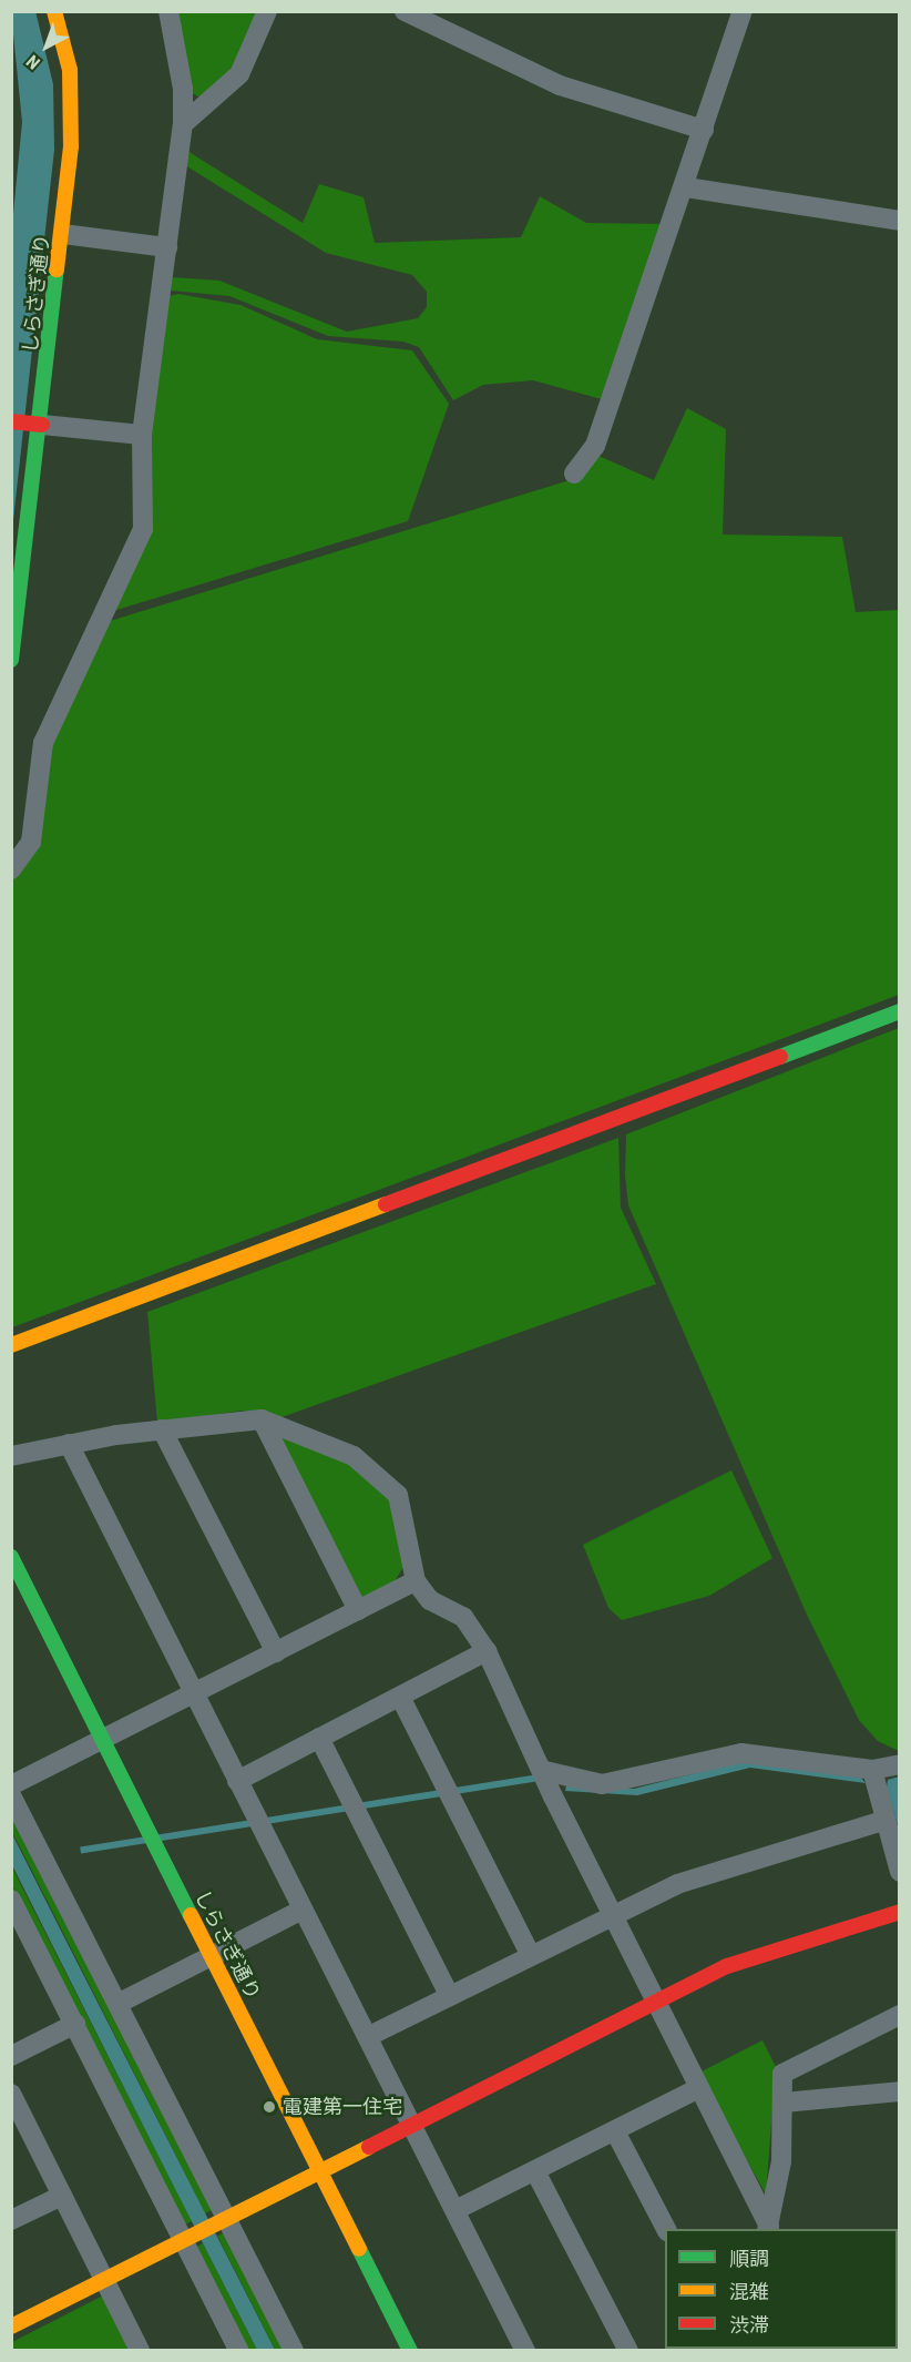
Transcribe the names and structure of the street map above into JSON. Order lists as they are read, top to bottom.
{
  "streets": {
    "street": ["しらさぎ通り"]
  },
  "places": ["電建第一住宅"],
  "legend": ["順調", "混雑", "渋滞"],
  "north": "bottom left"
}
